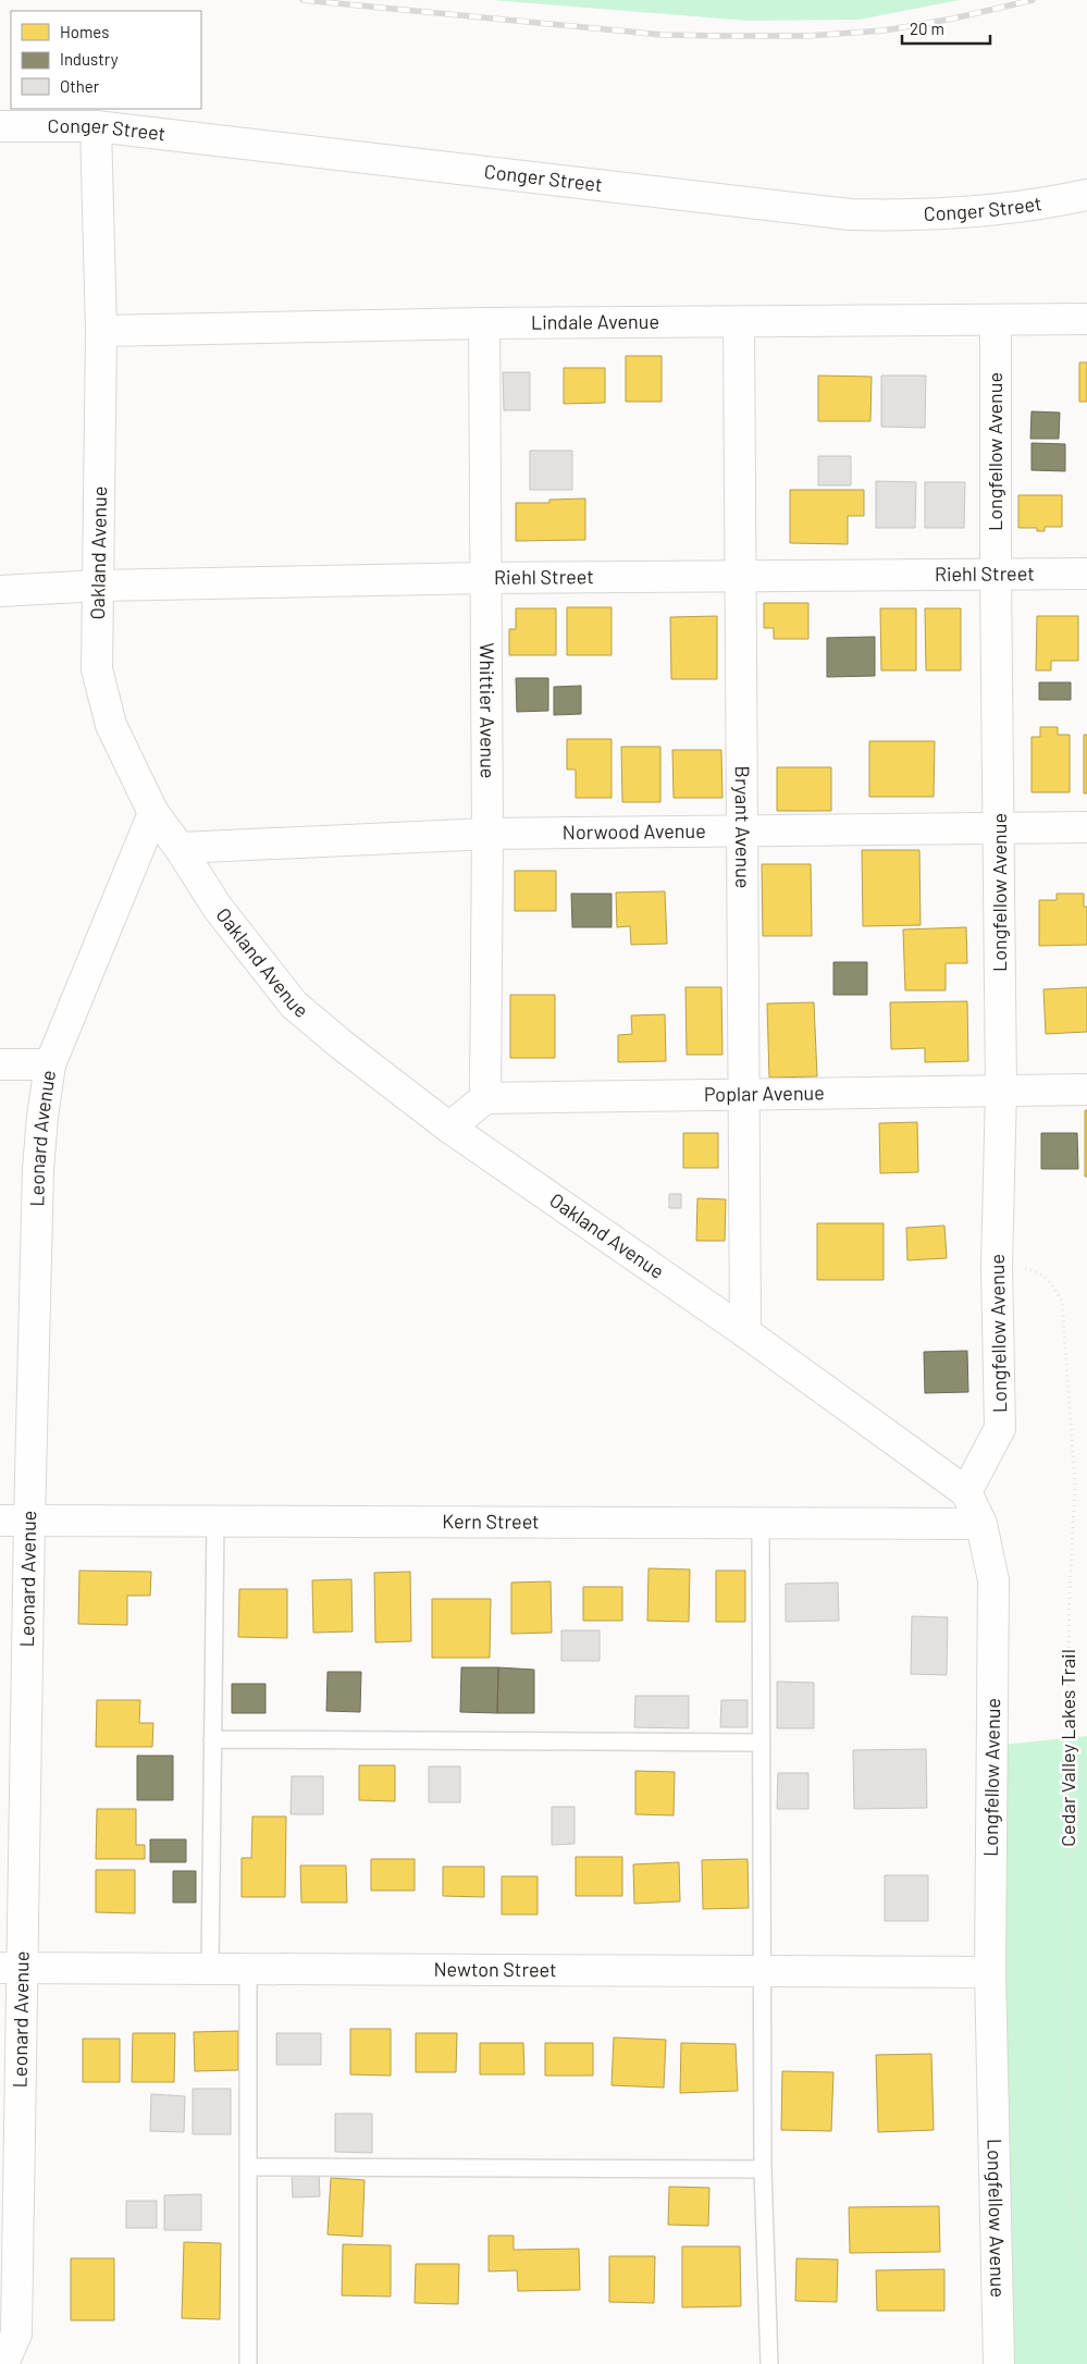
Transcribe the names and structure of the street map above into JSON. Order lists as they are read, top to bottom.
{
  "streets": {
    "street": [
      "Conger Street",
      "Lindale Avenue",
      "Longfellow Avenue",
      "Oakland Avenue",
      "Riehl Street",
      "Whittier Avenue",
      "Bryant Avenue",
      "Norwood Avenue",
      "Poplar Avenue",
      "Leonard Avenue",
      "Kern Street",
      "Newton Street"
    ],
    "path": ["Cedar Valley Lakes Trail"]
  },
  "crossings": [
    ["Conger Street", "Oakland Avenue"],
    ["Lindale Avenue", "Longfellow Avenue"],
    ["Lindale Avenue", "Oakland Avenue"],
    ["Lindale Avenue", "Whittier Avenue"],
    ["Lindale Avenue", "Bryant Avenue"],
    ["Longfellow Avenue", "Oakland Avenue"],
    ["Longfellow Avenue", "Riehl Street"],
    ["Longfellow Avenue", "Norwood Avenue"],
    ["Longfellow Avenue", "Poplar Avenue"],
    ["Longfellow Avenue", "Kern Street"],
    ["Longfellow Avenue", "Cedar Valley Lakes Trail"],
    ["Longfellow Avenue", "Newton Street"],
    ["Oakland Avenue", "Riehl Street"],
    ["Oakland Avenue", "Bryant Avenue"],
    ["Oakland Avenue", "Norwood Avenue"],
    ["Oakland Avenue", "Leonard Avenue"],
    ["Riehl Street", "Whittier Avenue"],
    ["Riehl Street", "Bryant Avenue"],
    ["Whittier Avenue", "Norwood Avenue"],
    ["Whittier Avenue", "Poplar Avenue"],
    ["Bryant Avenue", "Norwood Avenue"],
    ["Bryant Avenue", "Poplar Avenue"],
    ["Leonard Avenue", "Kern Street"],
    ["Leonard Avenue", "Newton Street"]
  ],
  "legend": ["Homes", "Industry", "Other"],
  "scale_bar": "20 m"
}
